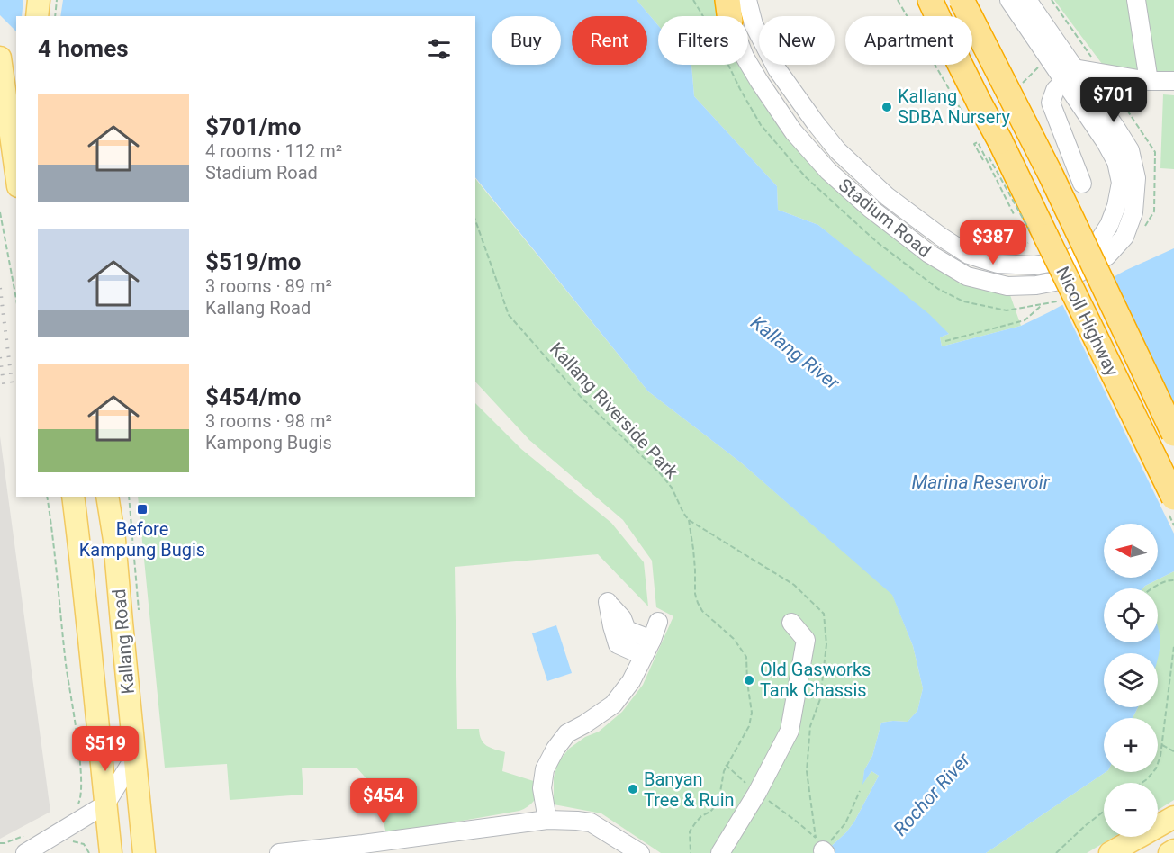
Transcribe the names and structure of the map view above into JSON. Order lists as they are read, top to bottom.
{
  "streets": {
    "highway": ["Nicoll Highway"],
    "main road": ["Kallang Road"],
    "street": ["Stadium Road"],
    "path": ["Kallang Riverside Park"]
  },
  "water": ["Kallang River", "Marina Reservoir", "Rochor River"],
  "places": {
    "other": ["Kallang SDBA Nursery", "Old Gasworks Tank Chassis", "Banyan Tree & Ruin"],
    "transit": ["Before Kampung Bugis"]
  },
  "north": "left",
  "page": {
    "chip": [
      "Buy",
      "Rent",
      "Filters",
      "New",
      "Apartment"
    ],
    "heading": "4 homes",
    "price": [
      "$701",
      "$387",
      "$519",
      "$454"
    ],
    "list": [
      {
        "name": "$701/mo",
        "note": "4 rooms · 112 m² · Stadium Road"
      },
      {
        "name": "$519/mo",
        "note": "3 rooms · 89 m² · Kallang Road"
      },
      {
        "name": "$454/mo",
        "note": "3 rooms · 98 m² · Kampong Bugis"
      }
    ],
    "map_buttons": ["+", "−"]
  }
}
